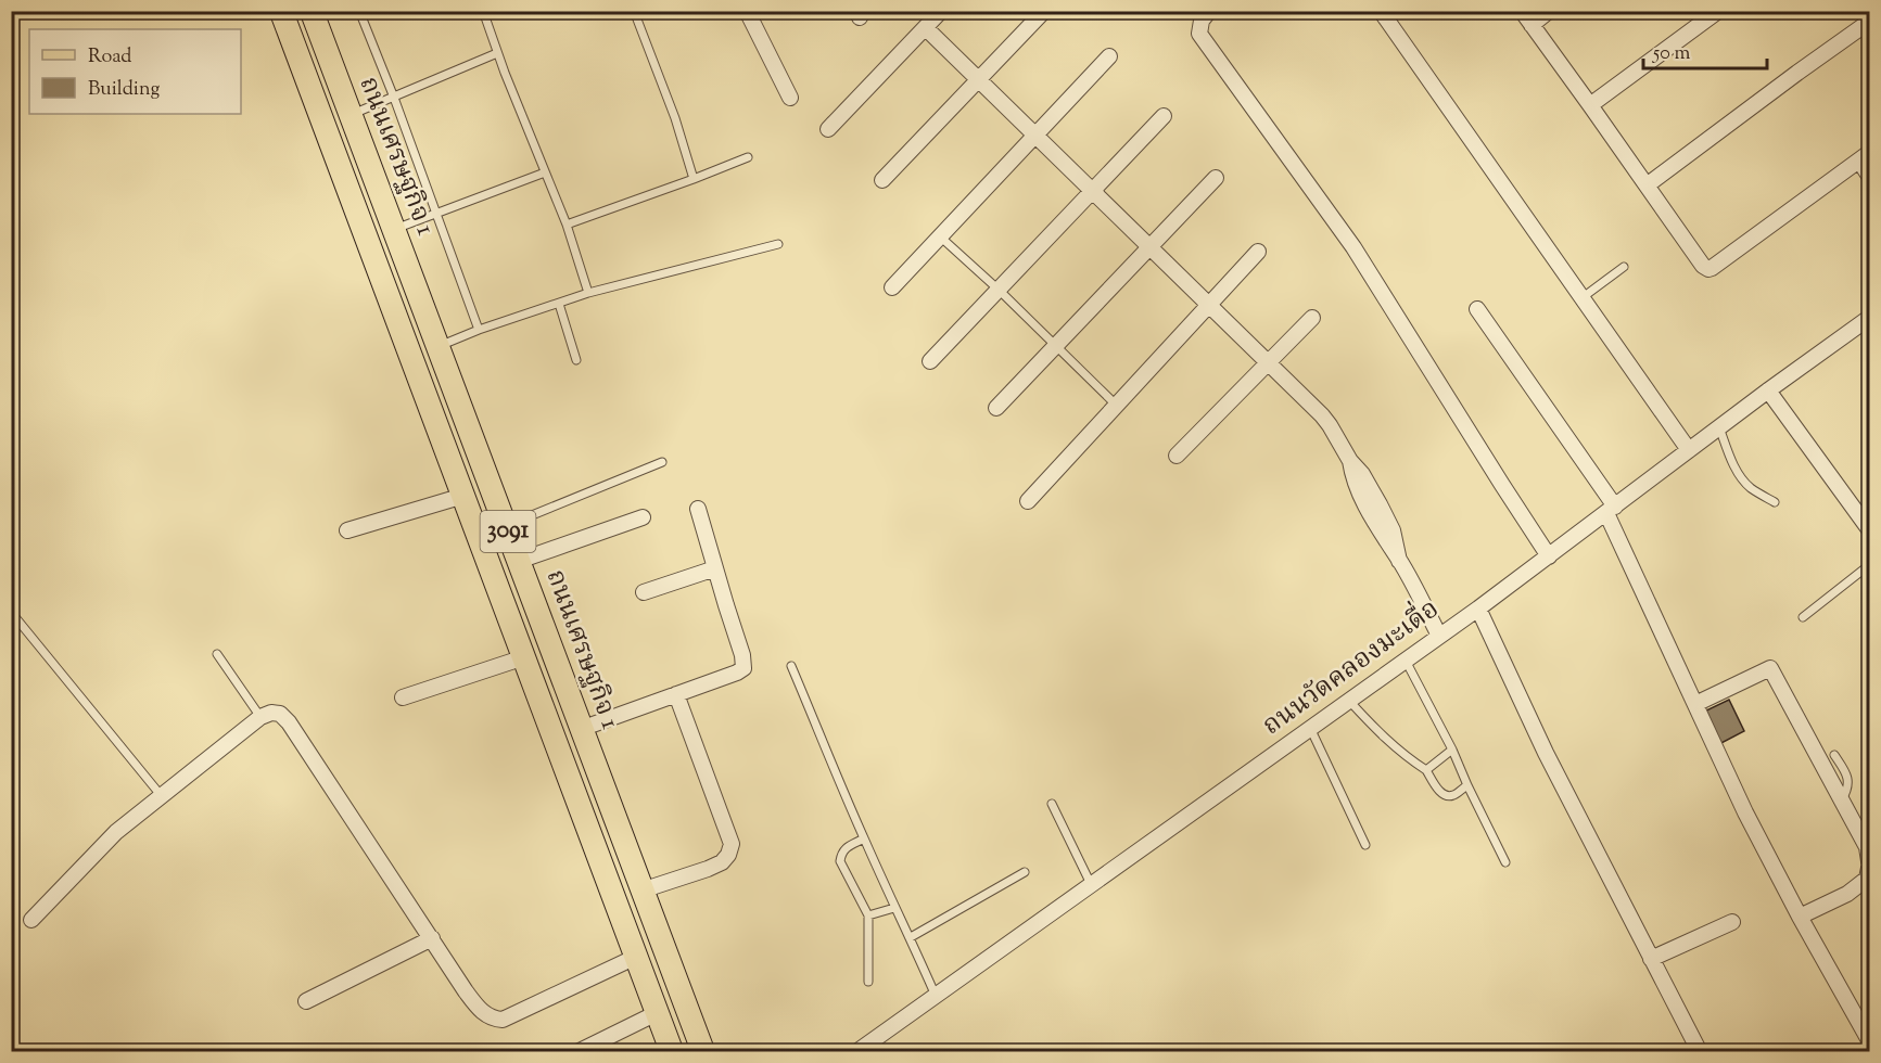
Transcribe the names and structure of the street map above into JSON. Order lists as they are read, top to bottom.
{
  "streets": {
    "main road": ["ถนนเศรษฐกิจ 1", "3091"],
    "street": ["ถนนวัดคลองมะเดื่อ"]
  },
  "legend": ["Road", "Building"],
  "scale_bar": "50 m"
}
